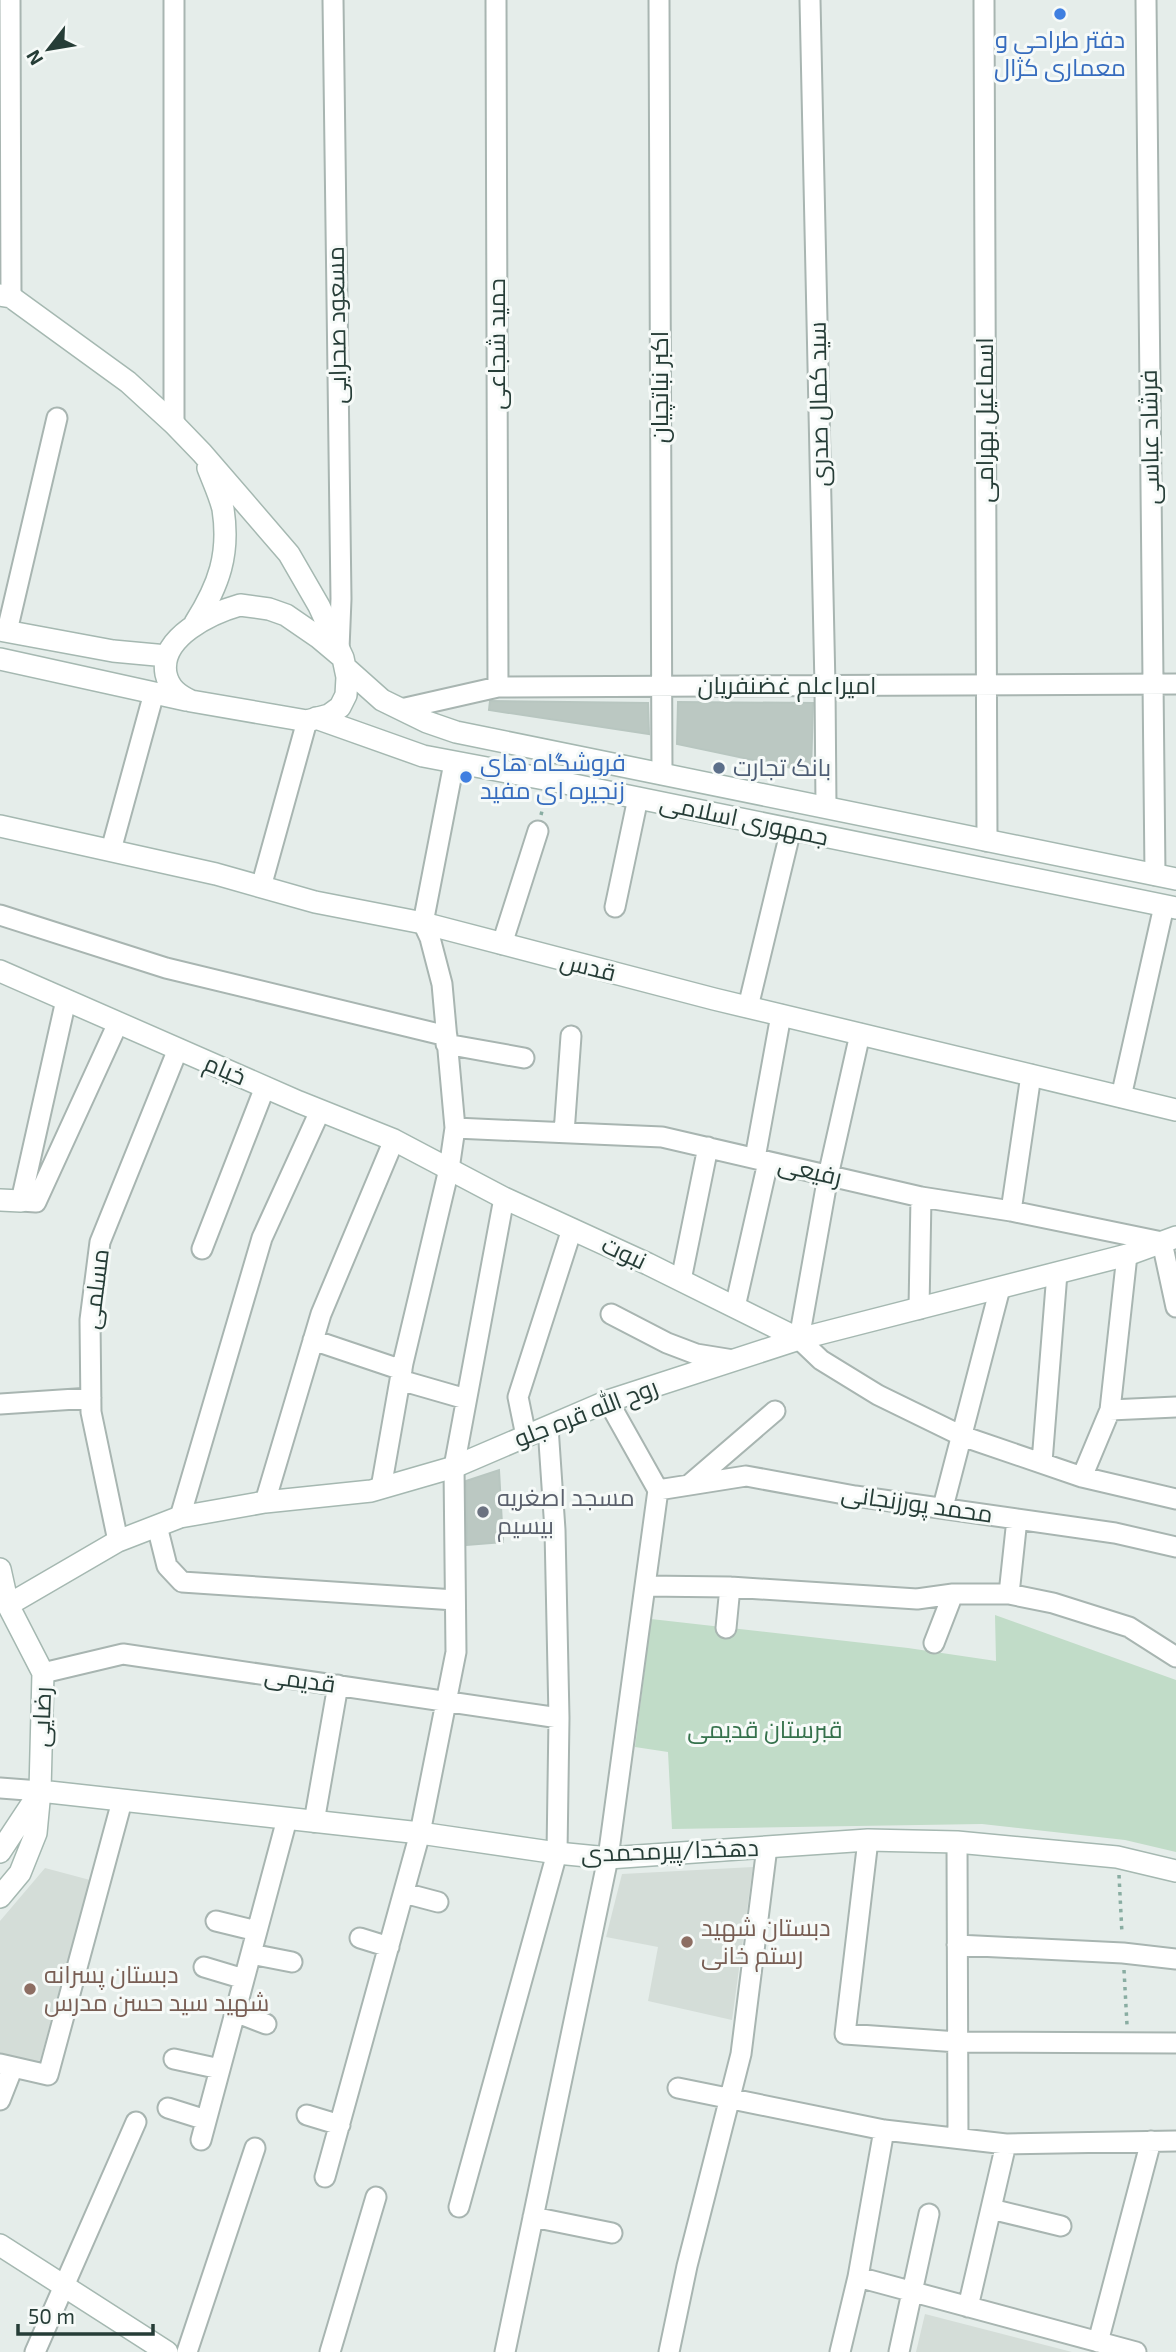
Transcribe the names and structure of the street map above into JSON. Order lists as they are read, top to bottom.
{
  "streets": {
    "main road": [
      "جمهوری اسلامی",
      "قدس",
      "خیام",
      "نبوت",
      "روح الله قره جلو",
      "رضایی",
      "دهخدا/پیرمحمدی"
    ],
    "street": [
      "مسعود صحرایی",
      "حمید شجاعی",
      "اکبر نباتچیان",
      "سید کمال صدری",
      "اسماعیل بهرامی",
      "فرشاد عباسی",
      "امیراعلم غضنفریان",
      "رفیعی",
      "مسلمی",
      "محمد پورزنجانی",
      "قدیمی"
    ]
  },
  "crossings": [
    ["مسعود صحرایی", "جمهوری اسلامی"],
    ["حمید شجاعی", "امیراعلم غضنفریان"],
    ["اکبر نباتچیان", "امیراعلم غضنفریان"],
    ["اکبر نباتچیان", "جمهوری اسلامی"],
    ["سید کمال صدری", "امیراعلم غضنفریان"],
    ["سید کمال صدری", "جمهوری اسلامی"],
    ["اسماعیل بهرامی", "امیراعلم غضنفریان"],
    ["اسماعیل بهرامی", "جمهوری اسلامی"],
    ["فرشاد عباسی", "امیراعلم غضنفریان"],
    ["فرشاد عباسی", "جمهوری اسلامی"],
    ["امیراعلم غضنفریان", "جمهوری اسلامی"],
    ["خیام", "نبوت"],
    ["خیام", "مسلمی"],
    ["رفیعی", "روح الله قره جلو"],
    ["نبوت", "روح الله قره جلو"],
    ["مسلمی", "روح الله قره جلو"],
    ["روح الله قره جلو", "رضایی"],
    ["قدیمی", "رضایی"],
    ["رضایی", "دهخدا/پیرمحمدی"]
  ],
  "parks": ["قبرستان قدیمى"],
  "places": [
    "دفتر طراحى و معمارى کژال",
    "بانک تجارت",
    "فروشگاه های زنجیره ای مفید",
    "مسجد اصغریه بیسیم",
    "دبستان شهید رستم خانی",
    "دبستان پسرانه شهید سید حسن مدرس"
  ],
  "scale_bar": "50 m",
  "north": "bottom left"
}
